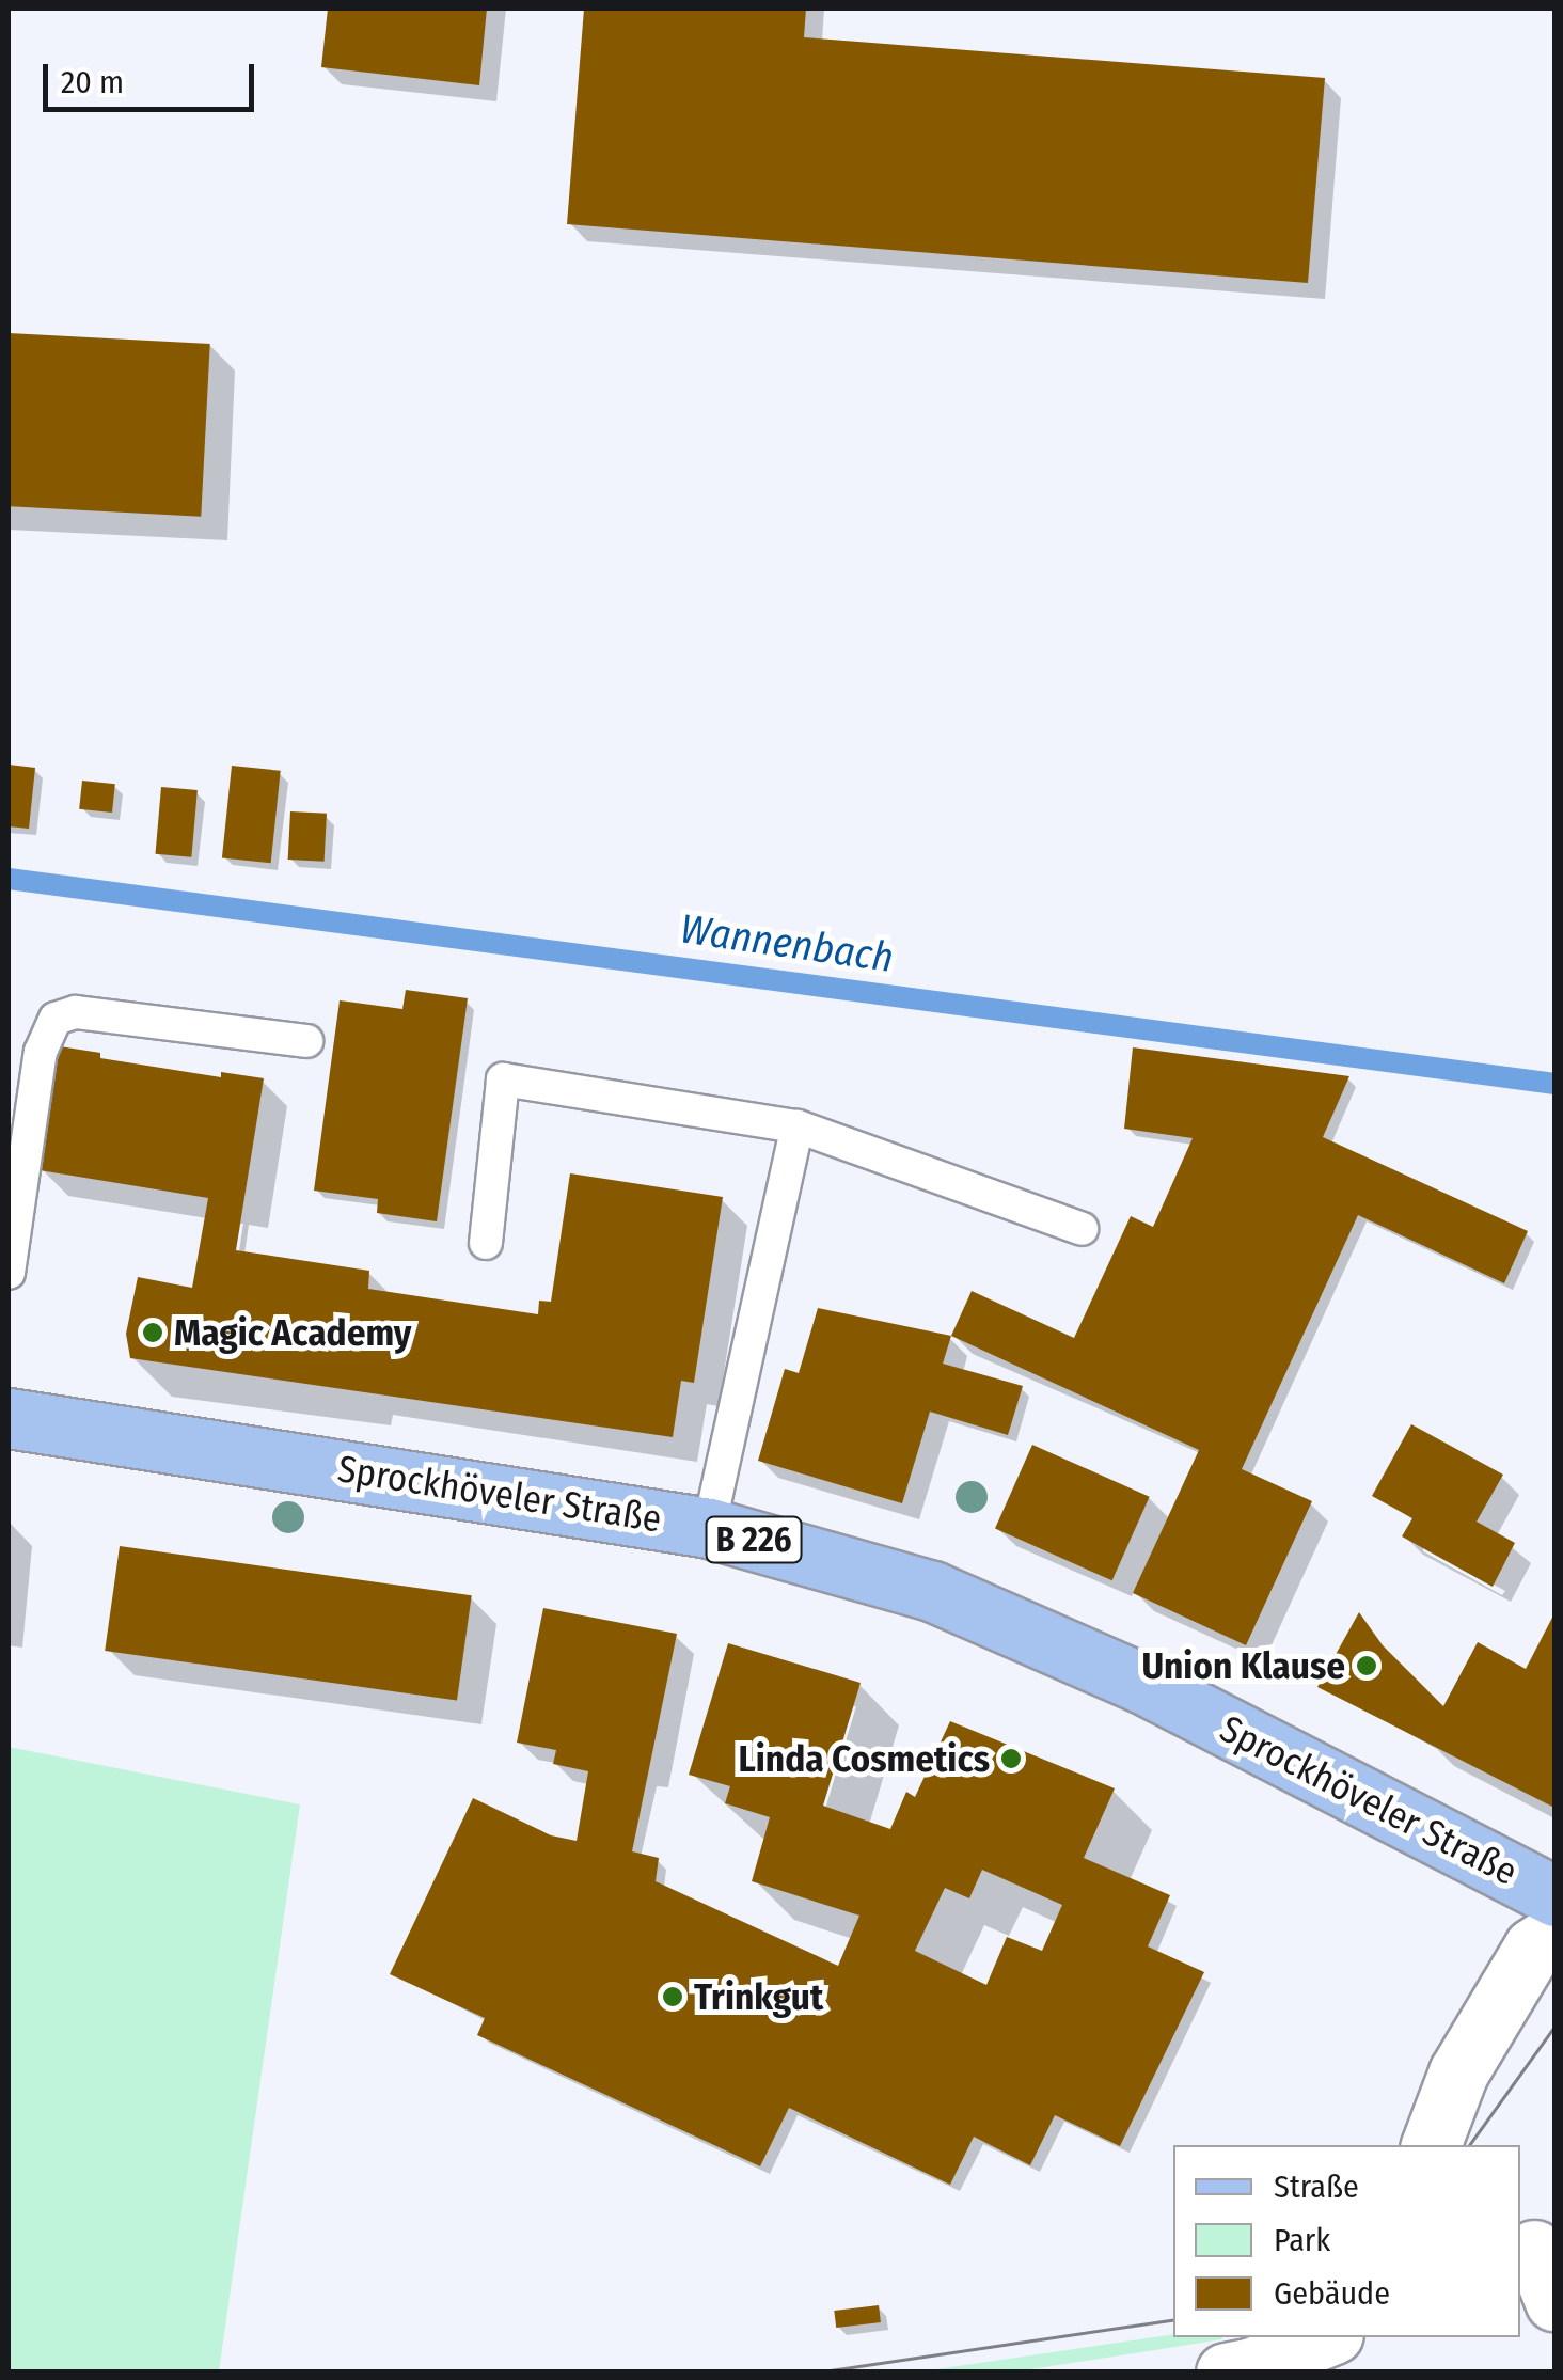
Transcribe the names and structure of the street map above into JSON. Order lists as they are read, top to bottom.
{
  "streets": {
    "main road": ["Sprockhöveler Straße", "B 226"]
  },
  "water": ["Wannenbach"],
  "places": [
    "Magic Academy",
    "Union Klause",
    "Linda Cosmetics",
    "Trinkgut"
  ],
  "legend": ["Straße", "Park", "Gebäude"],
  "scale_bar": "20 m"
}
